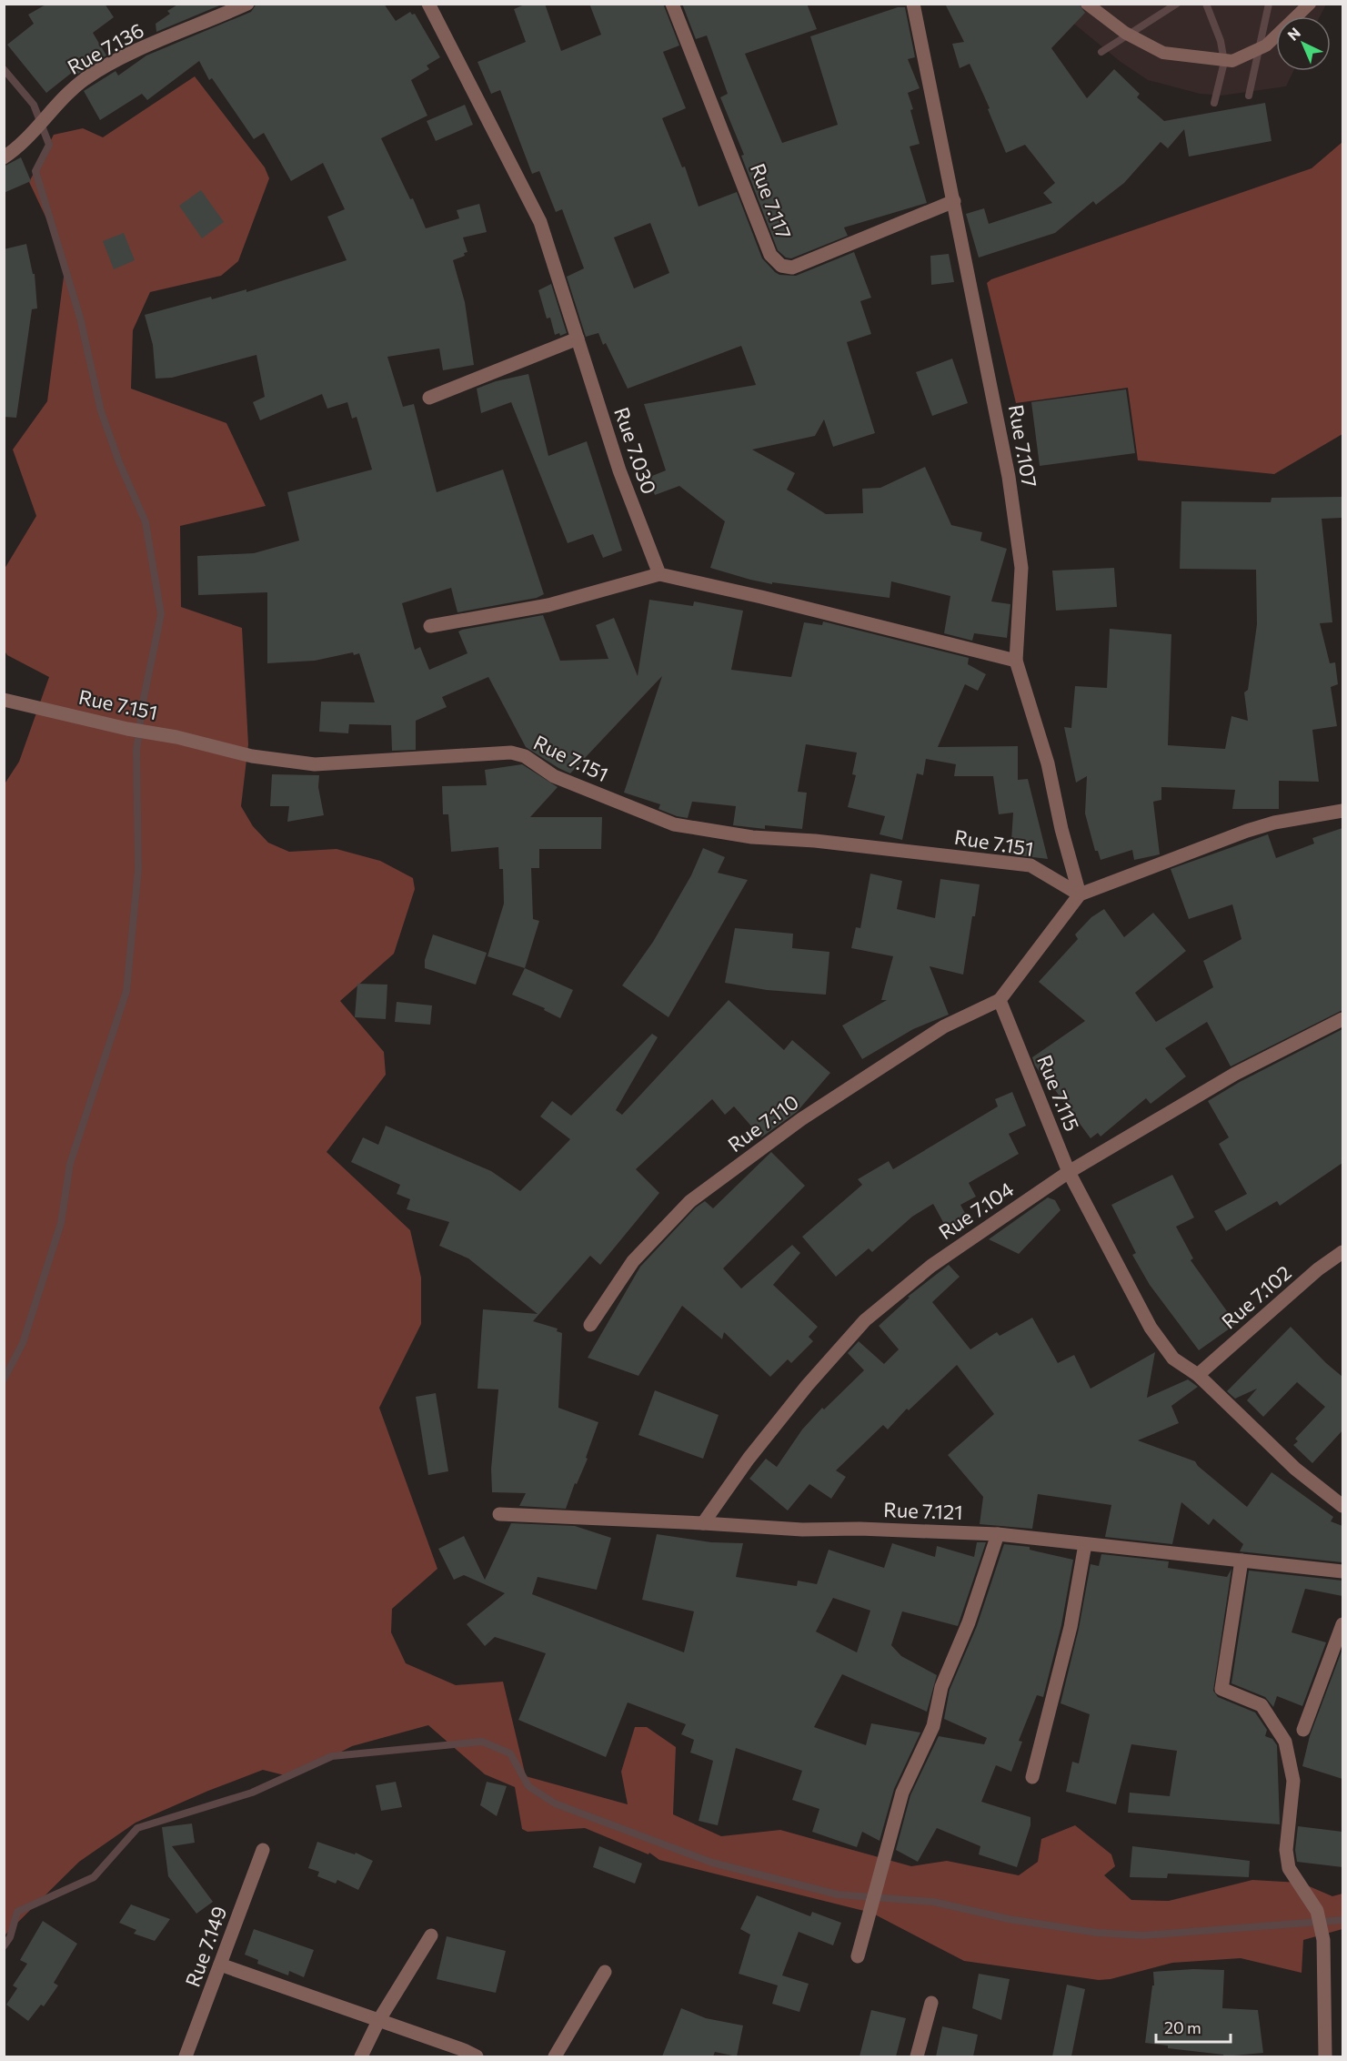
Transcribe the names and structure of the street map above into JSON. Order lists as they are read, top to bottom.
{
  "streets": {
    "street": [
      "Rue 7.136",
      "Rue 7.117",
      "Rue 7.107",
      "Rue 7.030",
      "Rue 7.151",
      "Rue 7.115",
      "Rue 7.110",
      "Rue 7.104",
      "Rue 7.102",
      "Rue 7.121",
      "Rue 7.149"
    ]
  },
  "crossings": [
    ["Rue 7.117", "Rue 7.107"],
    ["Rue 7.107", "Rue 7.151"],
    ["Rue 7.115", "Rue 7.110"],
    ["Rue 7.115", "Rue 7.104"],
    ["Rue 7.115", "Rue 7.102"],
    ["Rue 7.104", "Rue 7.121"]
  ],
  "scale_bar": "20 m",
  "north": "top left"
}
